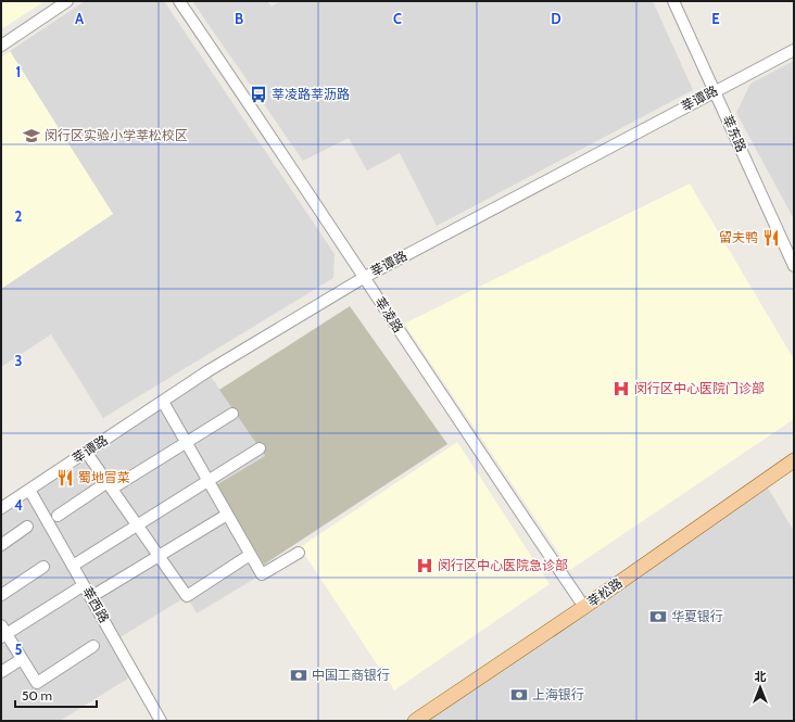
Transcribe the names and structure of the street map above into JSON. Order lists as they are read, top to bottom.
{
  "streets": {
    "main road": ["莘松路"],
    "street": [
      "莘谭路",
      "莘东路",
      "莘凌路",
      "莘西路"
    ]
  },
  "crossings": [
    ["莘谭路", "莘东路"],
    ["莘谭路", "莘凌路"],
    ["莘谭路", "莘西路"],
    ["莘凌路", "莘松路"]
  ],
  "places": {
    "bus stop": ["莘凌路莘沥路"],
    "school or university": ["闵行区实验小学莘松校区"],
    "restaurant": ["留夫鸭", "蜀地冒菜"],
    "hospital": ["闵行区中心医院门诊部", "闵行区中心医院急诊部"],
    "bank": ["华夏银行", "中国工商银行", "上海银行"]
  },
  "scale_bar": "50 m",
  "north": "top",
  "grid": {
    "columns": [
      "A",
      "B",
      "C",
      "D",
      "E"
    ],
    "rows": [
      "1",
      "2",
      "3",
      "4",
      "5"
    ]
  }
}
